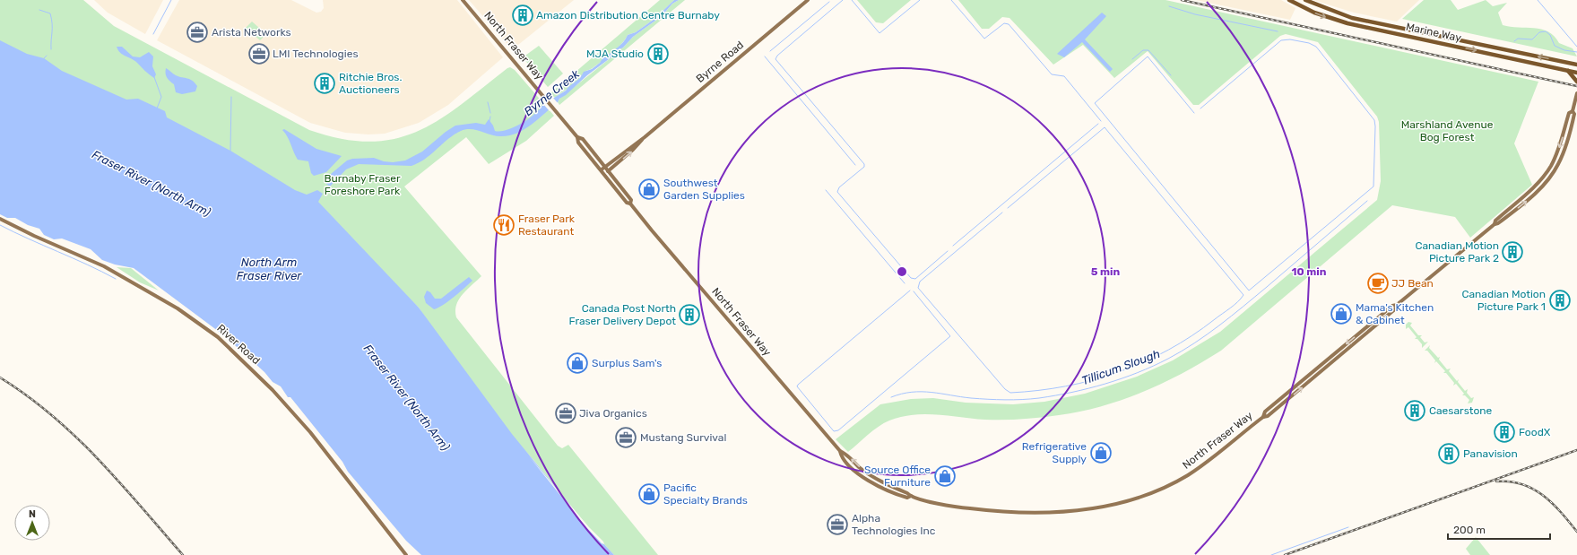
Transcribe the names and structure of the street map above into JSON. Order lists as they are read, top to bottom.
{
  "streets": {
    "main road": ["Marine Way"],
    "street": ["North Fraser Way", "Byrne Road", "River Road"]
  },
  "crossings": [
    ["North Fraser Way", "Byrne Road"]
  ],
  "water": [
    "Byrne Creek",
    "Fraser River (North Arm)",
    "North Arm Fraser River",
    "Tillicum Slough"
  ],
  "parks": ["Marshland Avenue Bog Forest", "Burnaby Fraser Foreshore Park"],
  "places": {
    "building": [
      "Amazon Distribution Centre Burnaby",
      "MJA Studio",
      "Ritchie Bros. Auctioneers",
      "Canadian Motion Picture Park 2",
      "Canadian Motion Picture Park 1",
      "Canada Post North Fraser Delivery Depot",
      "Caesarstone",
      "FoodX",
      "Panavision"
    ],
    "office": [
      "Arista Networks",
      "LMI Technologies",
      "Jiva Organics",
      "Mustang Survival",
      "Alpha Technologies Inc"
    ],
    "shop": [
      "Southwest Garden Supplies",
      "Mama's Kitchen & Cabinet",
      "Surplus Sam's",
      "Refrigerative Supply",
      "Source Office Furniture",
      "Pacific Specialty Brands"
    ],
    "restaurant": ["Fraser Park Restaurant"],
    "cafe": ["JJ Bean"]
  },
  "scale_bar": "200 m",
  "north": "top",
  "rings": ["5 min", "10 min"]
}
